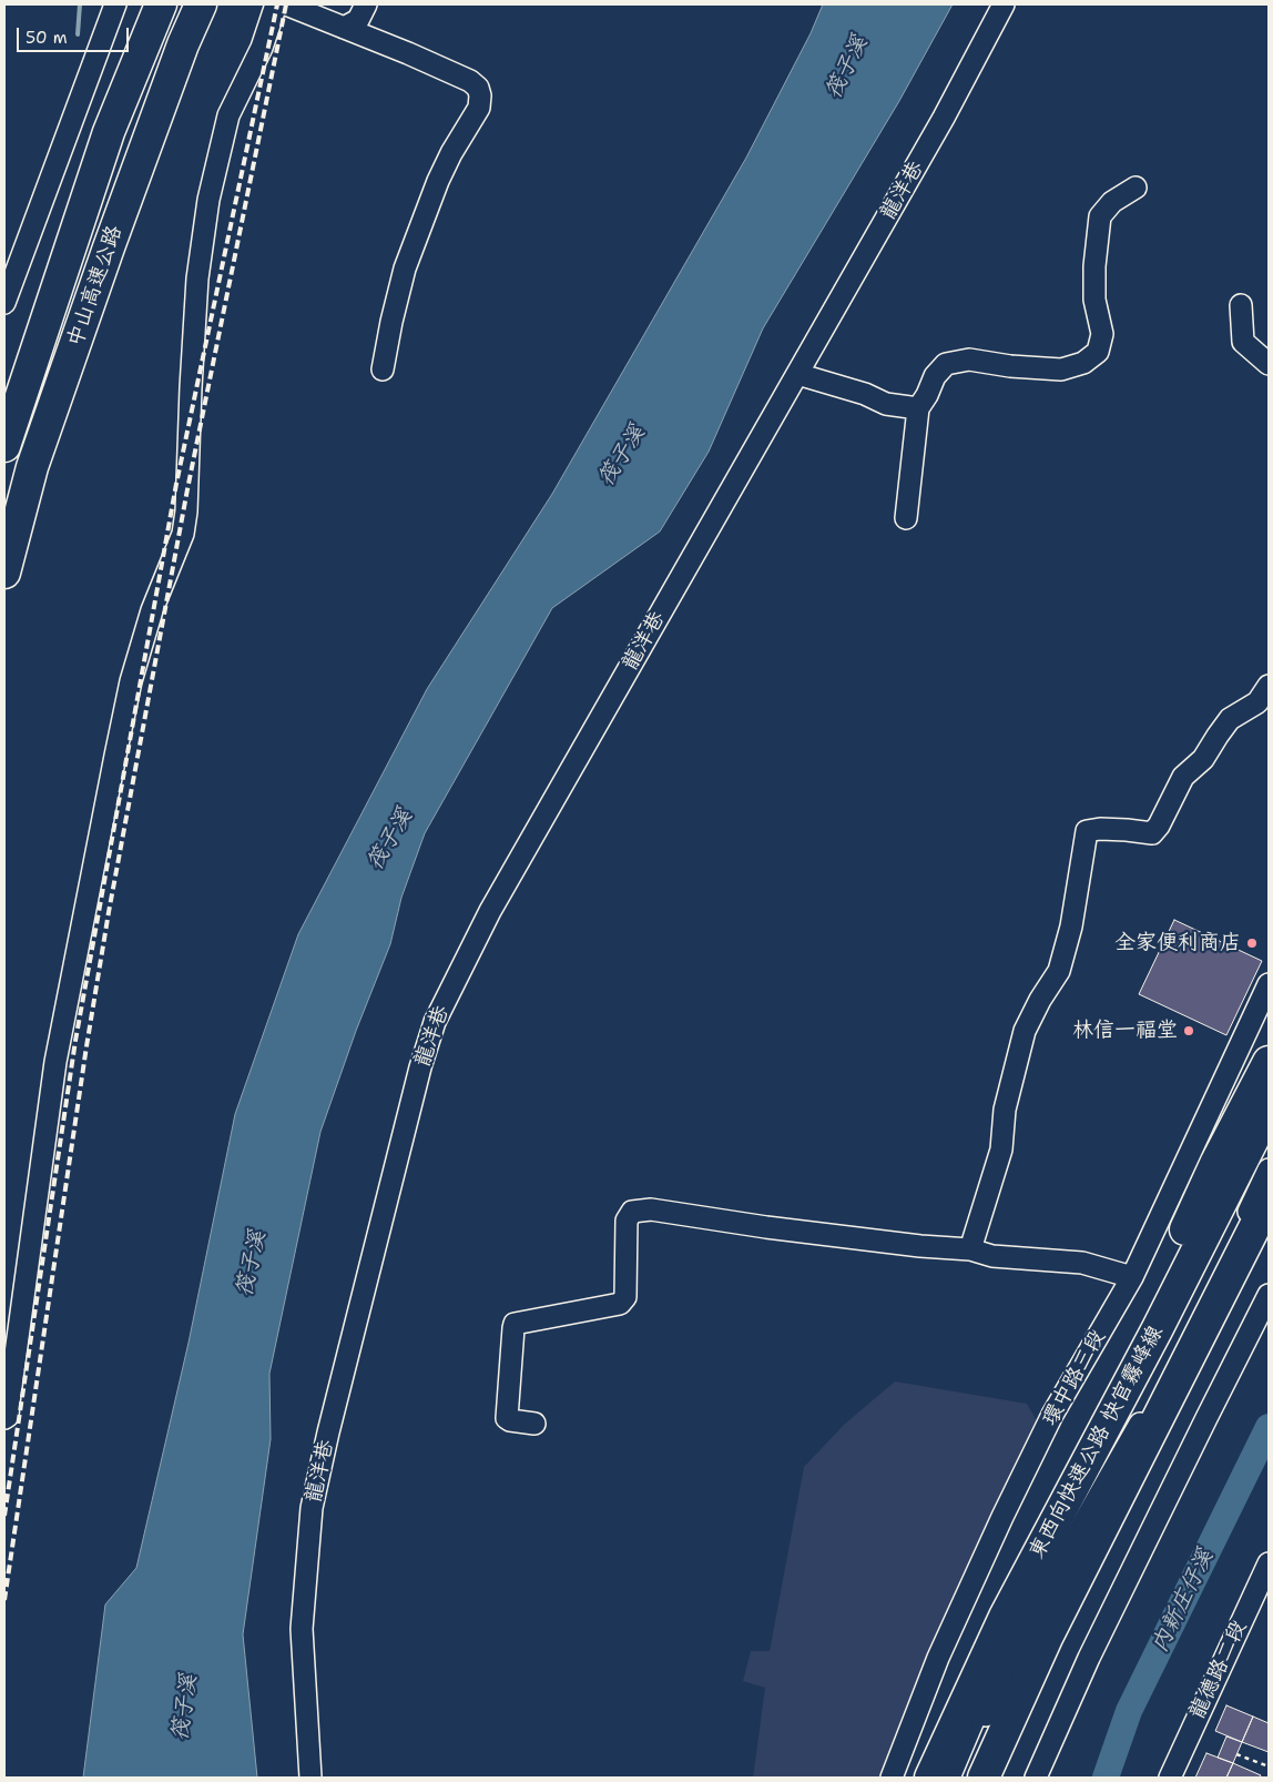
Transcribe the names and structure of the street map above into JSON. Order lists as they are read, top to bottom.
{
  "streets": {
    "highway": ["中山高速公路", "東西向快速公路 快官霧峰線"],
    "street": ["龍洋巷", "環中路三段", "龍德路二段"]
  },
  "water": ["筏子溪", "內新庄仔溪"],
  "places": ["全家便利商店", "林信一福堂"],
  "scale_bar": "50 m"
}
